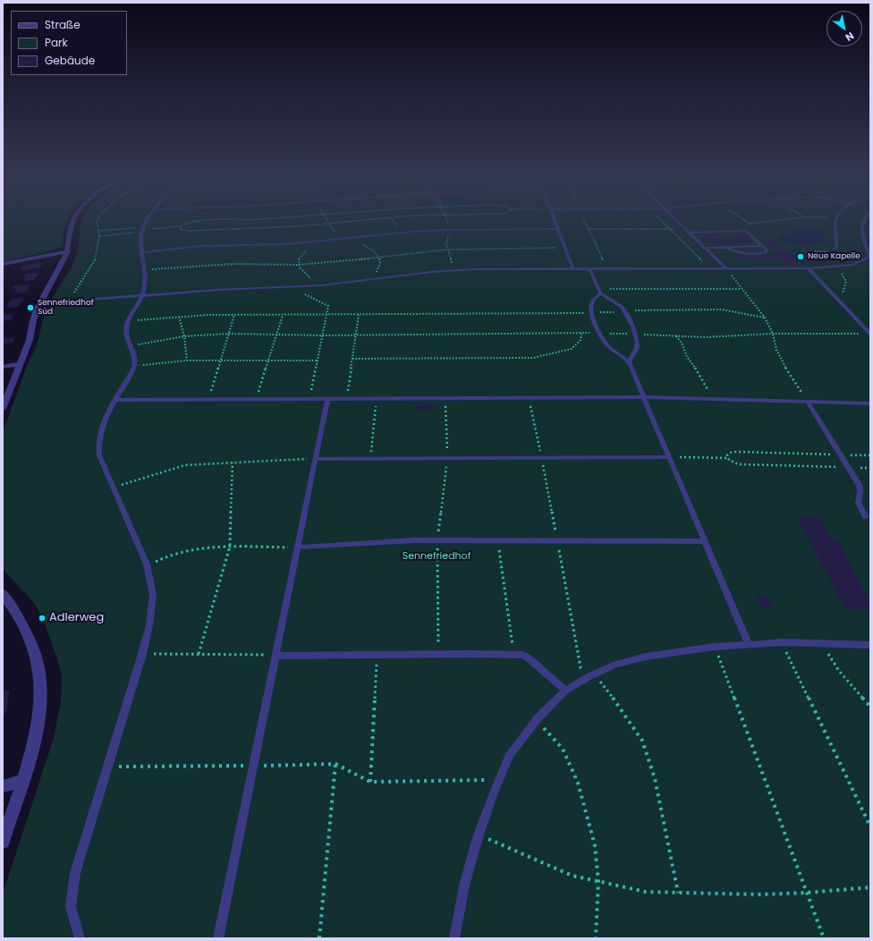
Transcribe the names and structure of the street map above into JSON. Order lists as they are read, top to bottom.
{
  "parks": ["Sennefriedhof"],
  "places": ["Neue Kapelle", "Sennefriedhof Süd", "Adlerweg"],
  "legend": ["Straße", "Park", "Gebäude"],
  "north": "bottom right"
}
